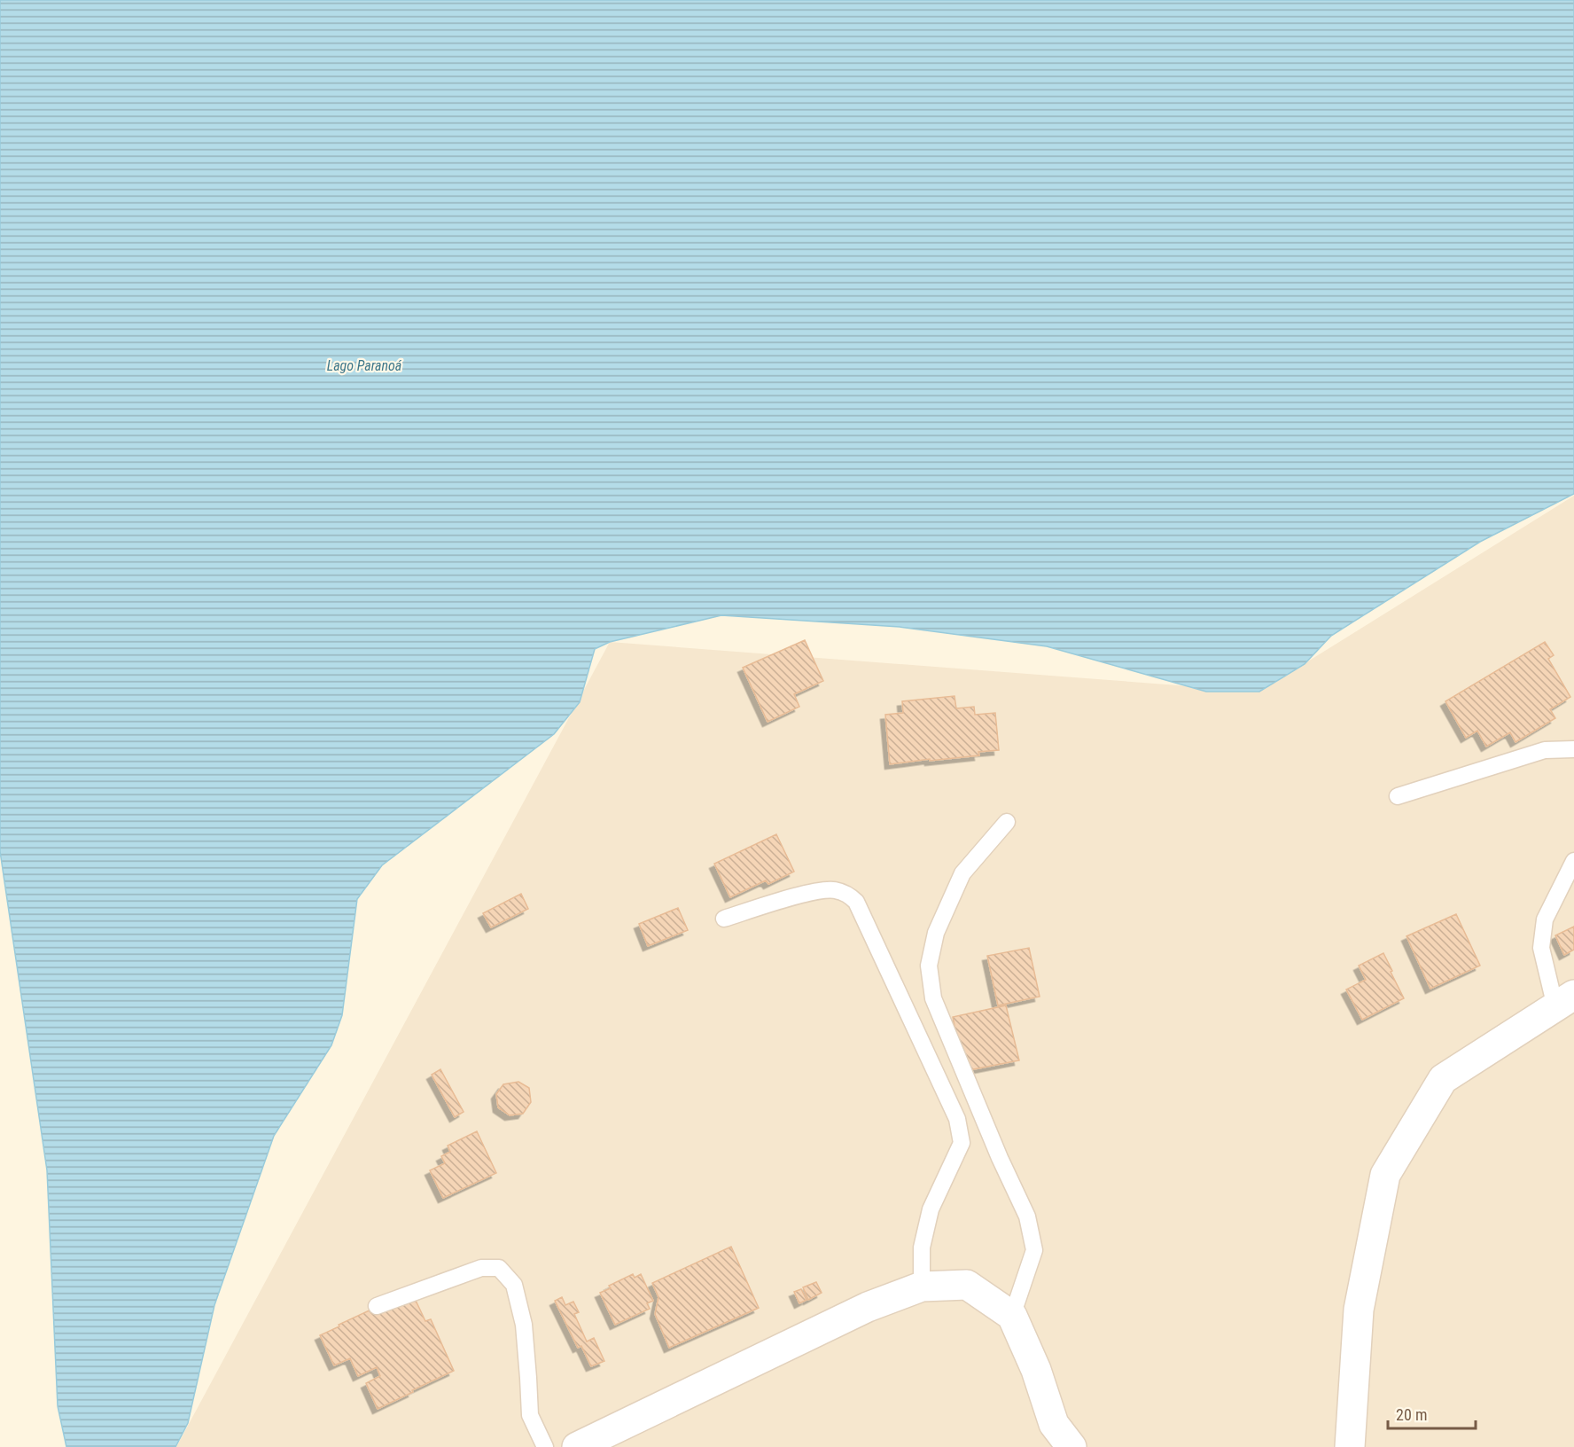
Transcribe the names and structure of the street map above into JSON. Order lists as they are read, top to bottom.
{
  "water": ["Lago Paranoá"],
  "scale_bar": "20 m"
}
